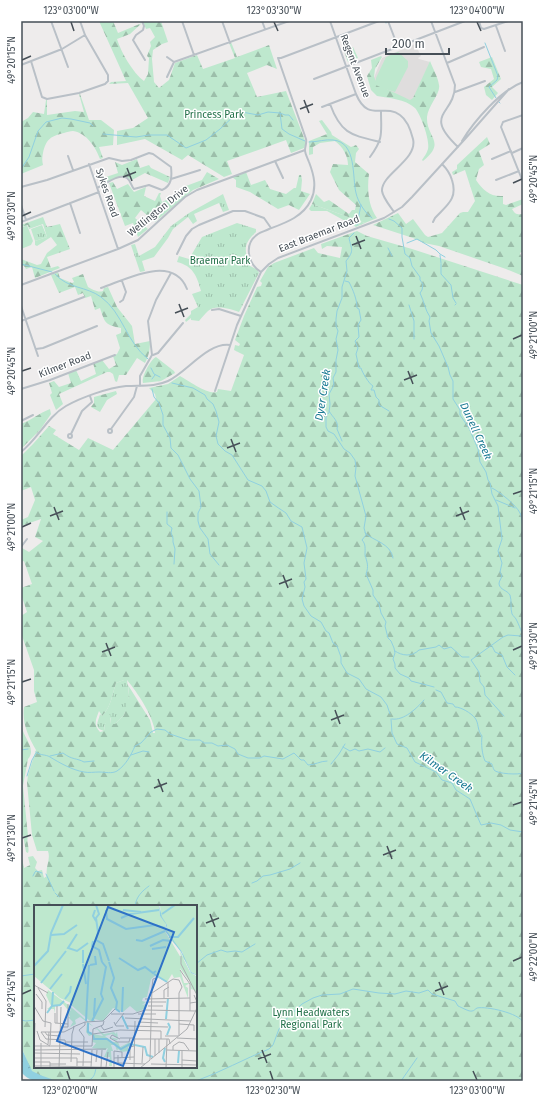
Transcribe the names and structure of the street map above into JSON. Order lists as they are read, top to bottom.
{
  "streets": {
    "street": [
      "Regent Avenue",
      "Sykes Road",
      "Wellington Drive",
      "East Braemar Road",
      "Kilmer Road"
    ]
  },
  "crossings": [
    ["Regent Avenue", "East Braemar Road"],
    ["Sykes Road", "Wellington Drive"]
  ],
  "water": ["Dyer Creek", "Dunell Creek", "Kilmer Creek"],
  "parks": ["Princess Park", "Braemar Park", "Lynn Headwaters Regional Park"],
  "scale_bar": "200 m",
  "coordinates": [
    "123°03'00\"W",
    "123°03'30\"W",
    "123°04'00\"W",
    "49°20'15\"N",
    "49°20'45\"N",
    "49°20'30\"N",
    "49°21'00\"N",
    "49°21'15\"N",
    "49°21'30\"N",
    "49°21'45\"N",
    "49°22'00\"N",
    "123°02'00\"W",
    "123°02'30\"W"
  ]
}
